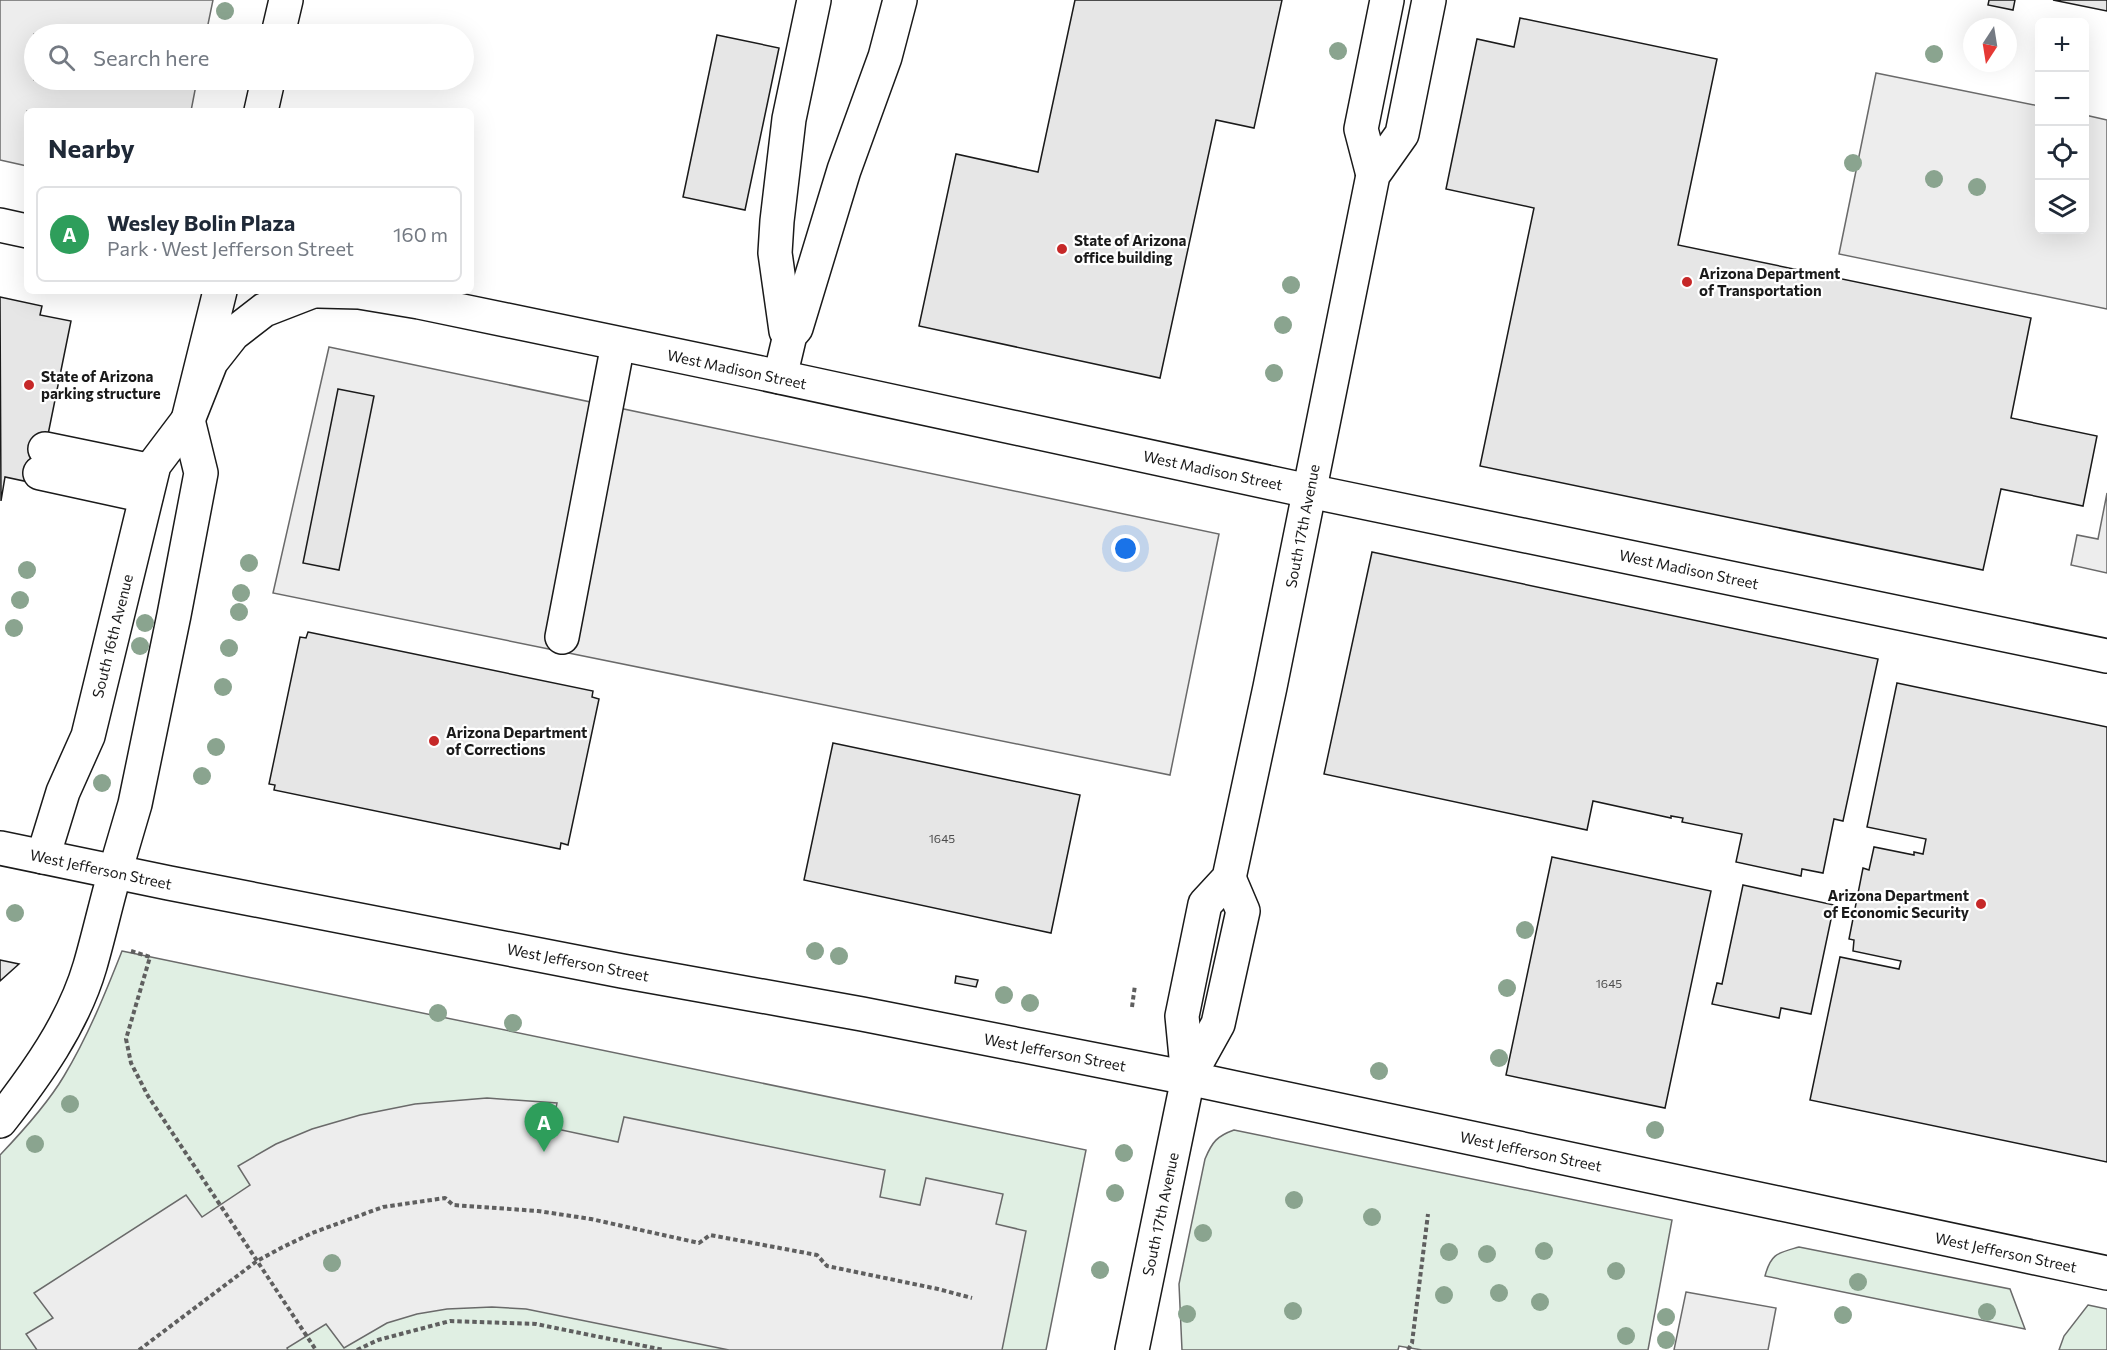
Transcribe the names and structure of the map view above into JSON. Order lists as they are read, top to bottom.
{
  "streets": {
    "main road": [
      "West Madison Street",
      "South 17th Avenue",
      "South 16th Avenue",
      "West Jefferson Street"
    ]
  },
  "crossings": [
    ["West Madison Street", "South 17th Avenue"],
    ["South 17th Avenue", "West Jefferson Street"],
    ["South 16th Avenue", "West Jefferson Street"]
  ],
  "places": [
    "State of Arizona office building",
    "Arizona Department of Transportation",
    "State of Arizona parking structure",
    "Arizona Department of Corrections",
    "Arizona Department of Economic Security"
  ],
  "house_numbers": ["1645", "1645"],
  "north": "bottom",
  "page": {
    "map_buttons": ["+", "−"],
    "search": "Search here",
    "heading": "Nearby",
    "list": [
      {
        "mark": "A",
        "name": "Wesley Bolin Plaza",
        "note": "Park · West Jefferson Street",
        "value": "160 m"
      }
    ],
    "pins": "A"
  }
}
